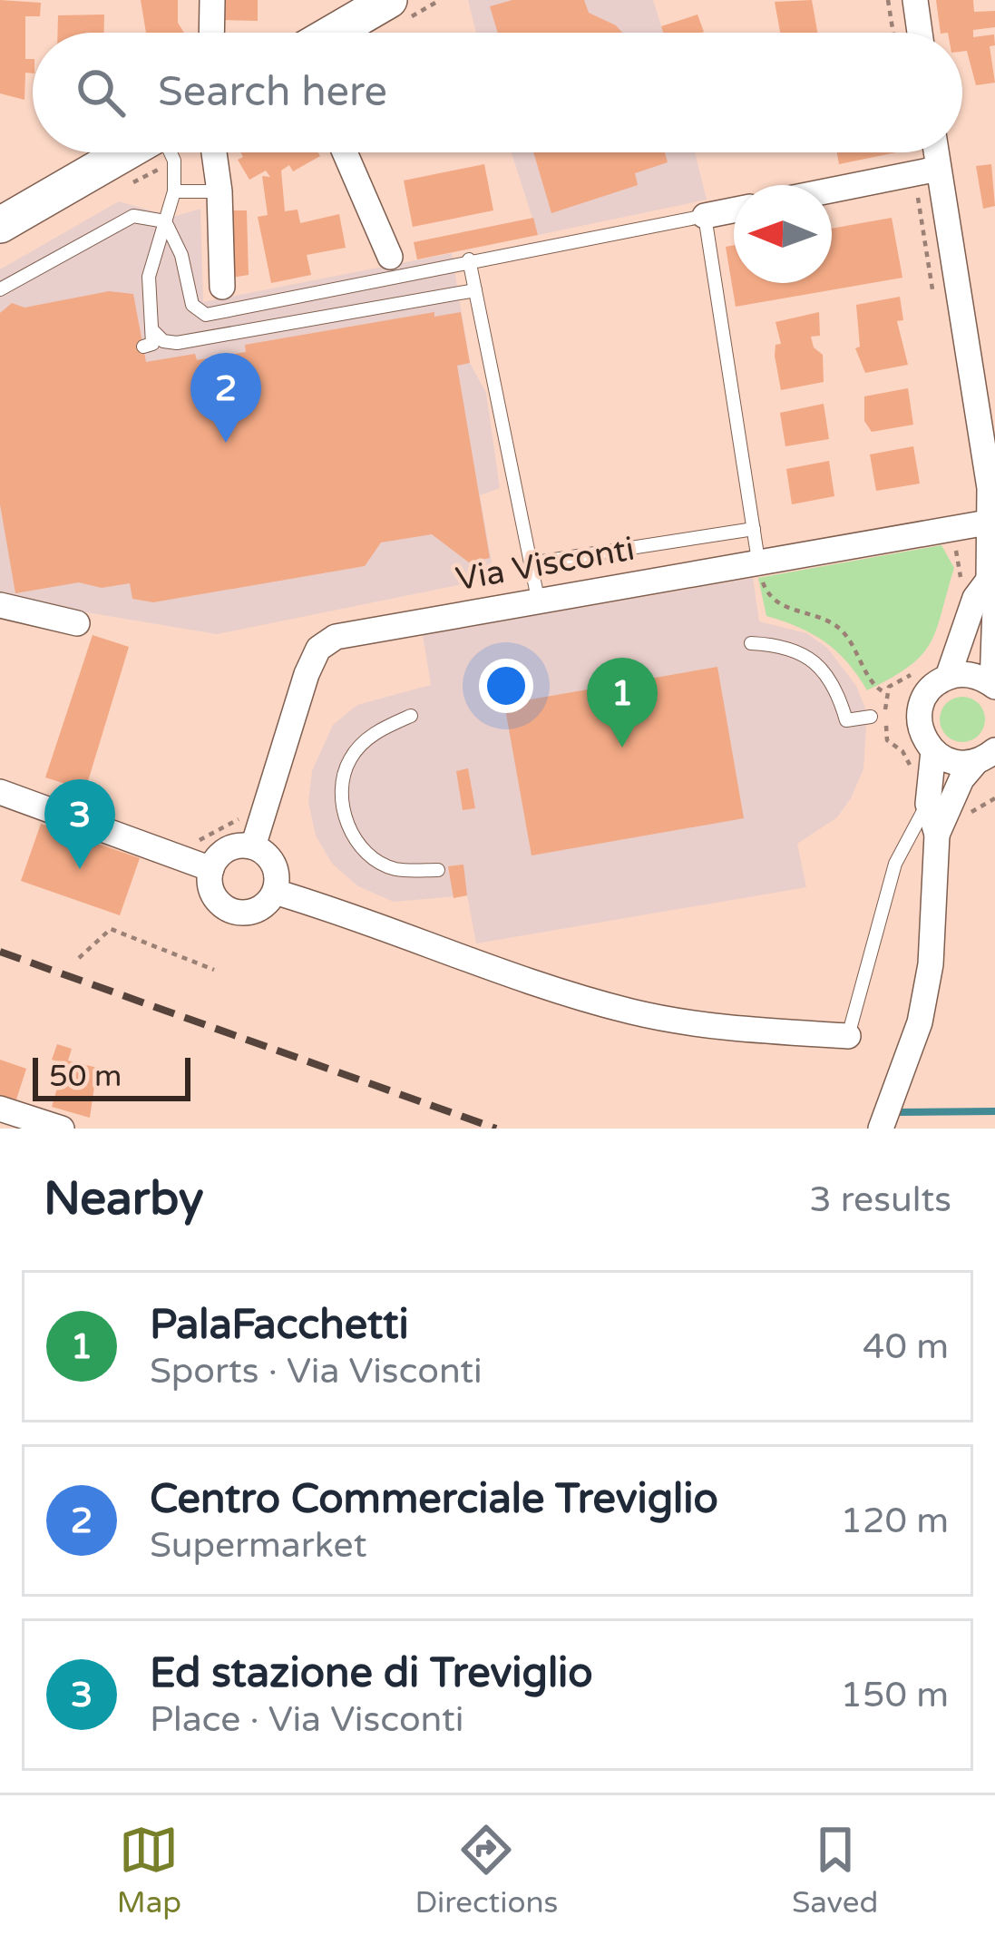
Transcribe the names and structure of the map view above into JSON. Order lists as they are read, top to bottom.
{
  "streets": {
    "street": ["Via Visconti"]
  },
  "scale_bar": "50 m",
  "north": "left",
  "page": {
    "search": "Search here",
    "pins": ["2", "1", "3"],
    "scale": "50 m",
    "heading": ["Nearby", "3 results"],
    "list": [
      {
        "mark": "1",
        "name": "PalaFacchetti",
        "note": "Sports · Via Visconti",
        "value": "40 m"
      },
      {
        "mark": "2",
        "name": "Centro Commerciale Treviglio",
        "note": "Supermarket",
        "value": "120 m"
      },
      {
        "mark": "3",
        "name": "Ed stazione di Treviglio",
        "note": "Place · Via Visconti",
        "value": "150 m"
      }
    ],
    "nav": ["Map", "Directions", "Saved"]
  }
}
